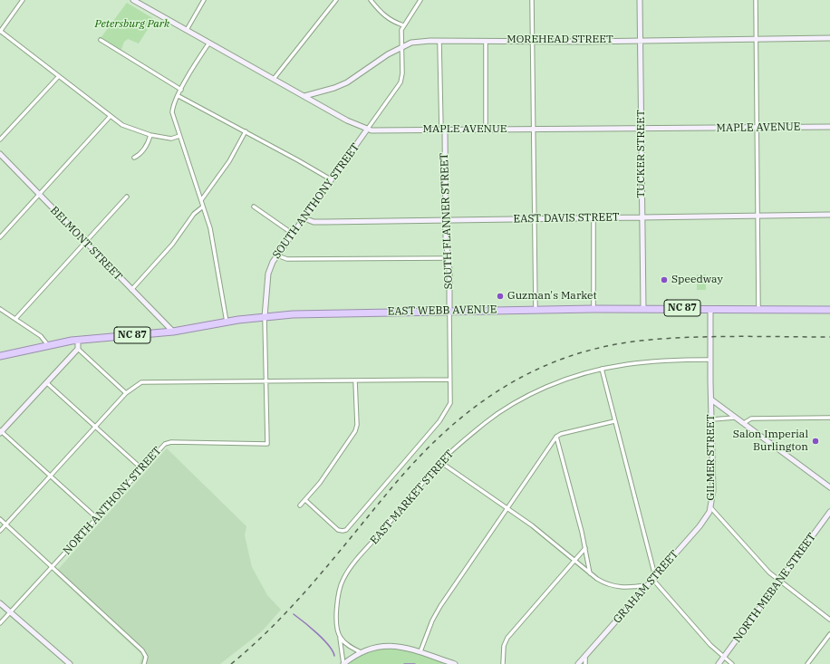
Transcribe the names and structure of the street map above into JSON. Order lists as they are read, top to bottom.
{
  "streets": {
    "highway": ["NC 87", "EAST WEBB AVENUE"],
    "street": [
      "MOREHEAD STREET",
      "MAPLE AVENUE",
      "TUCKER STREET",
      "SOUTH ANTHONY STREET",
      "EAST DAVIS STREET",
      "SOUTH FLANNER STREET",
      "BELMONT STREET",
      "GILMER STREET",
      "EAST MARKET STREET",
      "NORTH ANTHONY STREET",
      "GRAHAM STREET",
      "NORTH MEBANE STREET"
    ]
  },
  "crossings": [
    ["MOREHEAD STREET", "MAPLE AVENUE"],
    ["MOREHEAD STREET", "TUCKER STREET"],
    ["MOREHEAD STREET", "SOUTH FLANNER STREET"],
    ["MAPLE AVENUE", "TUCKER STREET"],
    ["MAPLE AVENUE", "SOUTH ANTHONY STREET"],
    ["MAPLE AVENUE", "SOUTH FLANNER STREET"],
    ["TUCKER STREET", "EAST DAVIS STREET"],
    ["TUCKER STREET", "EAST WEBB AVENUE"],
    ["SOUTH ANTHONY STREET", "EAST DAVIS STREET"],
    ["SOUTH ANTHONY STREET", "EAST WEBB AVENUE"],
    ["SOUTH ANTHONY STREET", "NORTH ANTHONY STREET"],
    ["EAST DAVIS STREET", "SOUTH FLANNER STREET"],
    ["SOUTH FLANNER STREET", "EAST WEBB AVENUE"],
    ["BELMONT STREET", "EAST WEBB AVENUE"],
    ["EAST WEBB AVENUE", "GILMER STREET"],
    ["EAST WEBB AVENUE", "NORTH ANTHONY STREET"],
    ["GILMER STREET", "EAST MARKET STREET"],
    ["GILMER STREET", "GRAHAM STREET"],
    ["GILMER STREET", "NORTH MEBANE STREET"]
  ],
  "parks": ["Petersburg Park"],
  "places": ["Speedway", "Guzman's Market", "Salon Imperial Burlington"]
}
